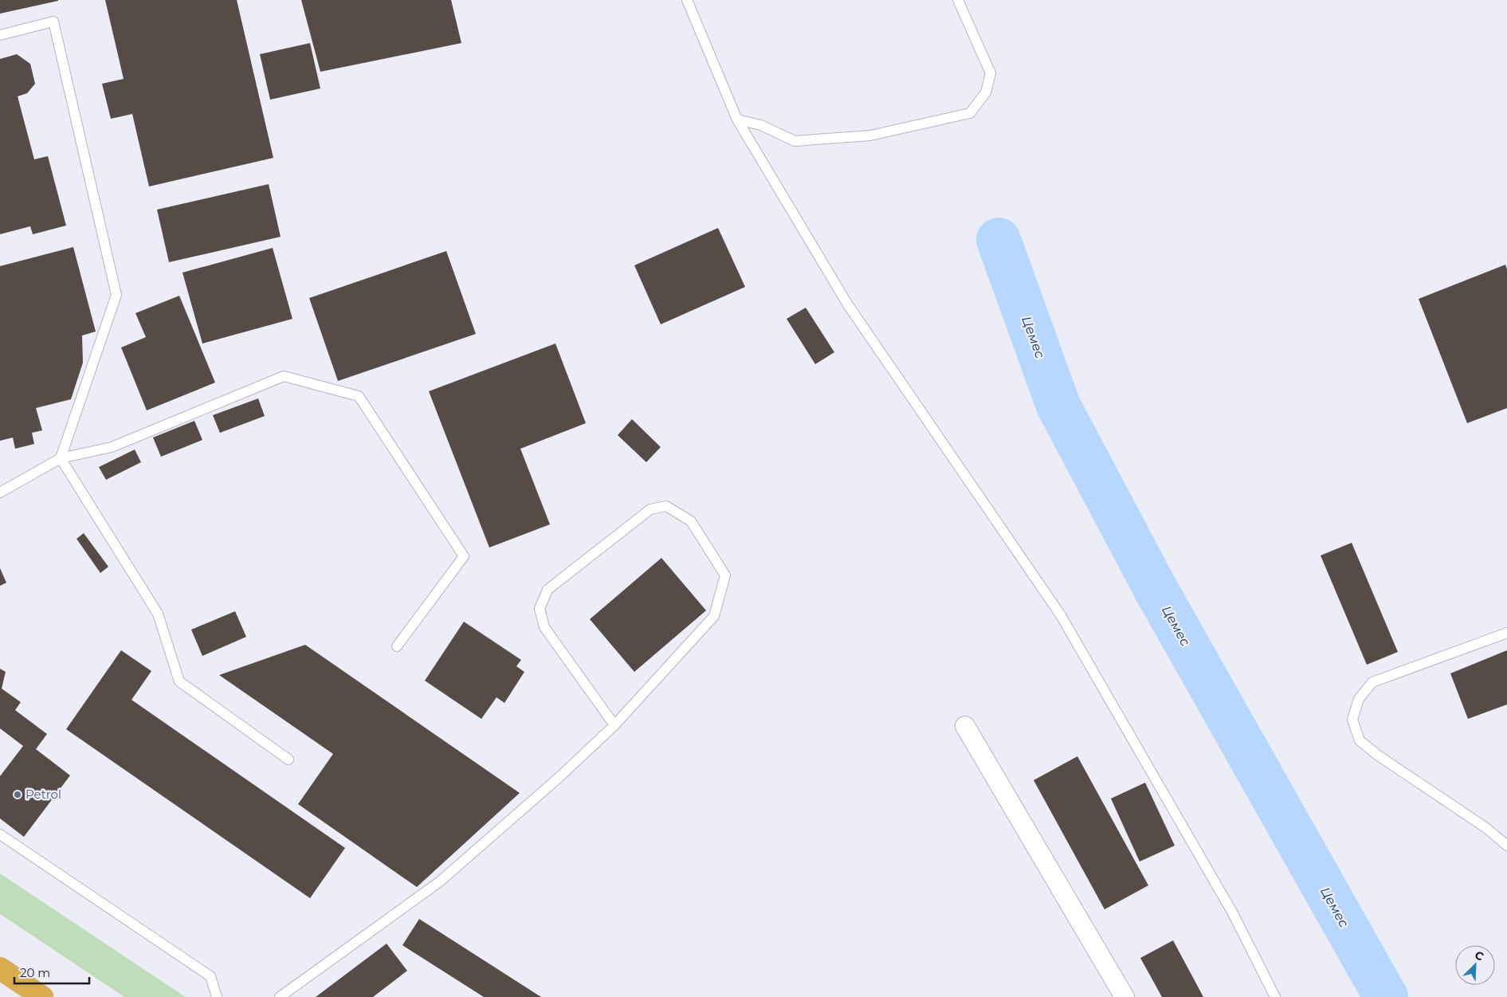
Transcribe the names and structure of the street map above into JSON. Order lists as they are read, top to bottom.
{
  "water": ["Цемес"],
  "places": ["Petrol"],
  "scale_bar": "20 m",
  "north": "top right"
}
